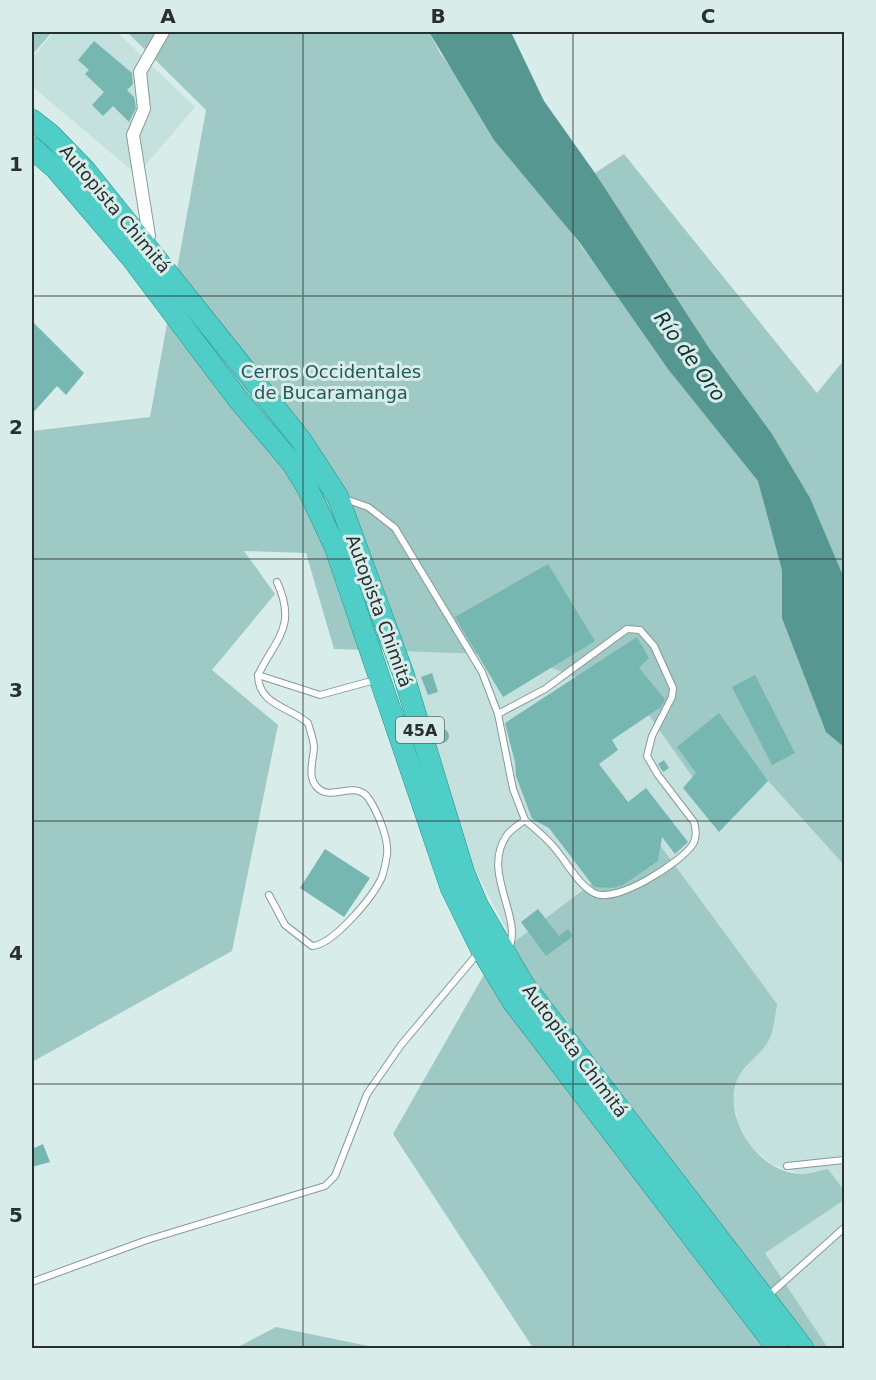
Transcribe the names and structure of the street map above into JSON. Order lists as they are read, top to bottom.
{
  "streets": {
    "highway": ["Autopista Chimitá", "45A"]
  },
  "water": ["Río de Oro"],
  "parks": ["Cerros Occidentales de Bucaramanga"],
  "grid": {
    "columns": ["A", "B", "C"],
    "rows": [
      "1",
      "2",
      "3",
      "4",
      "5"
    ]
  }
}
